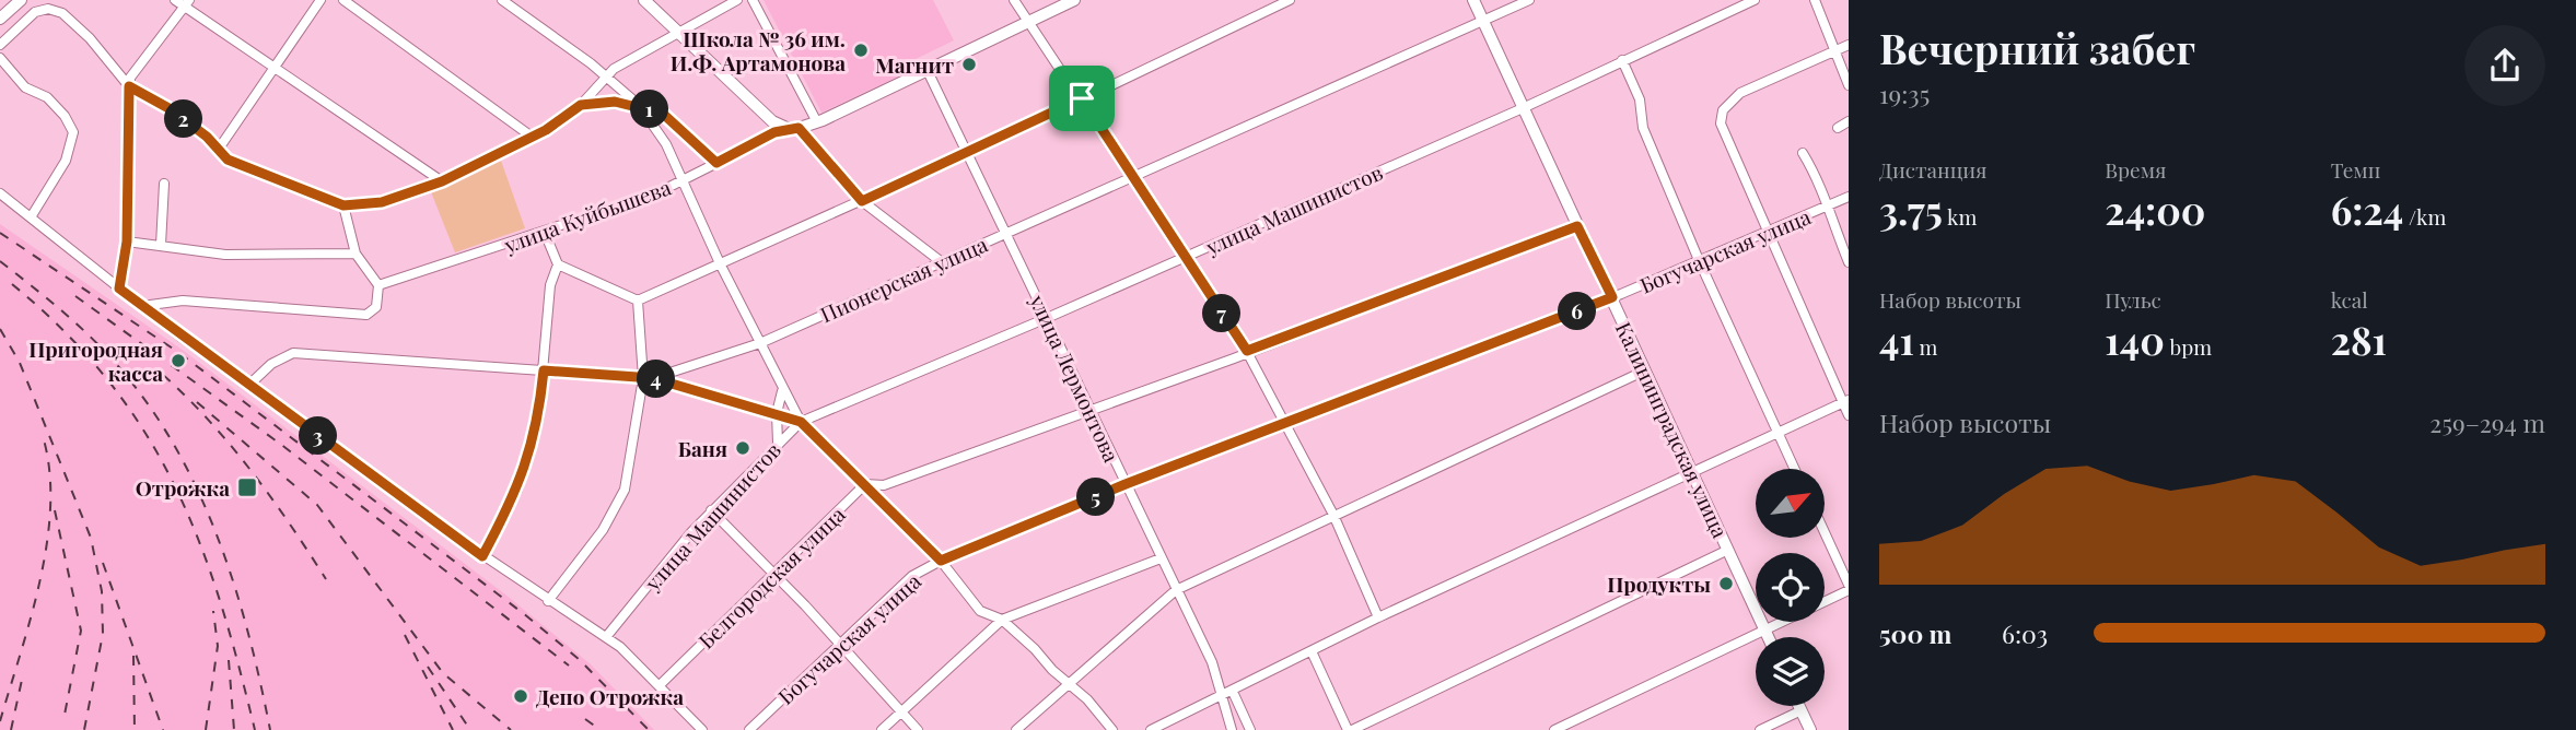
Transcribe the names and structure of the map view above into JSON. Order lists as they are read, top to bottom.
{
  "streets": {
    "main road": ["улица Куйбышева", "Калининградская улица"],
    "street": [
      "улица Машинистов",
      "Богучарская улица",
      "Пионерская улица",
      "улица Лермонтова",
      "Белгородская улица"
    ]
  },
  "crossings": [
    ["улица Машинистов", "улица Лермонтова"],
    ["улица Машинистов", "Калининградская улица"],
    ["улица Куйбышева", "улица Лермонтова"],
    ["Богучарская улица", "улица Лермонтова"],
    ["Богучарская улица", "Калининградская улица"],
    ["Пионерская улица", "улица Лермонтова"],
    ["Пионерская улица", "Калининградская улица"]
  ],
  "places": {
    "other": [
      "Школа № 36 им. И.Ф. Артамонова",
      "Магнит",
      "Пригородная касса",
      "Баня",
      "Продукты",
      "Депо Отрожка"
    ],
    "transit": ["Отрожка"]
  },
  "north": "top right",
  "page": {
    "heading": ["Вечерний забег", "19:35"],
    "pins": [
      "1",
      "2",
      "6",
      "7",
      "4",
      "3",
      "5"
    ],
    "stats": [
      ["Дистанция", "3.75 km"],
      ["Время", "24:00"],
      ["Темп", "6:24 /km"],
      ["Набор высоты", "41 m"],
      ["Пульс", "140 bpm"],
      ["kcal", "281"]
    ],
    "chart": ["Набор высоты", "259–294 m"],
    "list": [
      {
        "name": "500 m",
        "note": "6:03"
      }
    ]
  }
}
